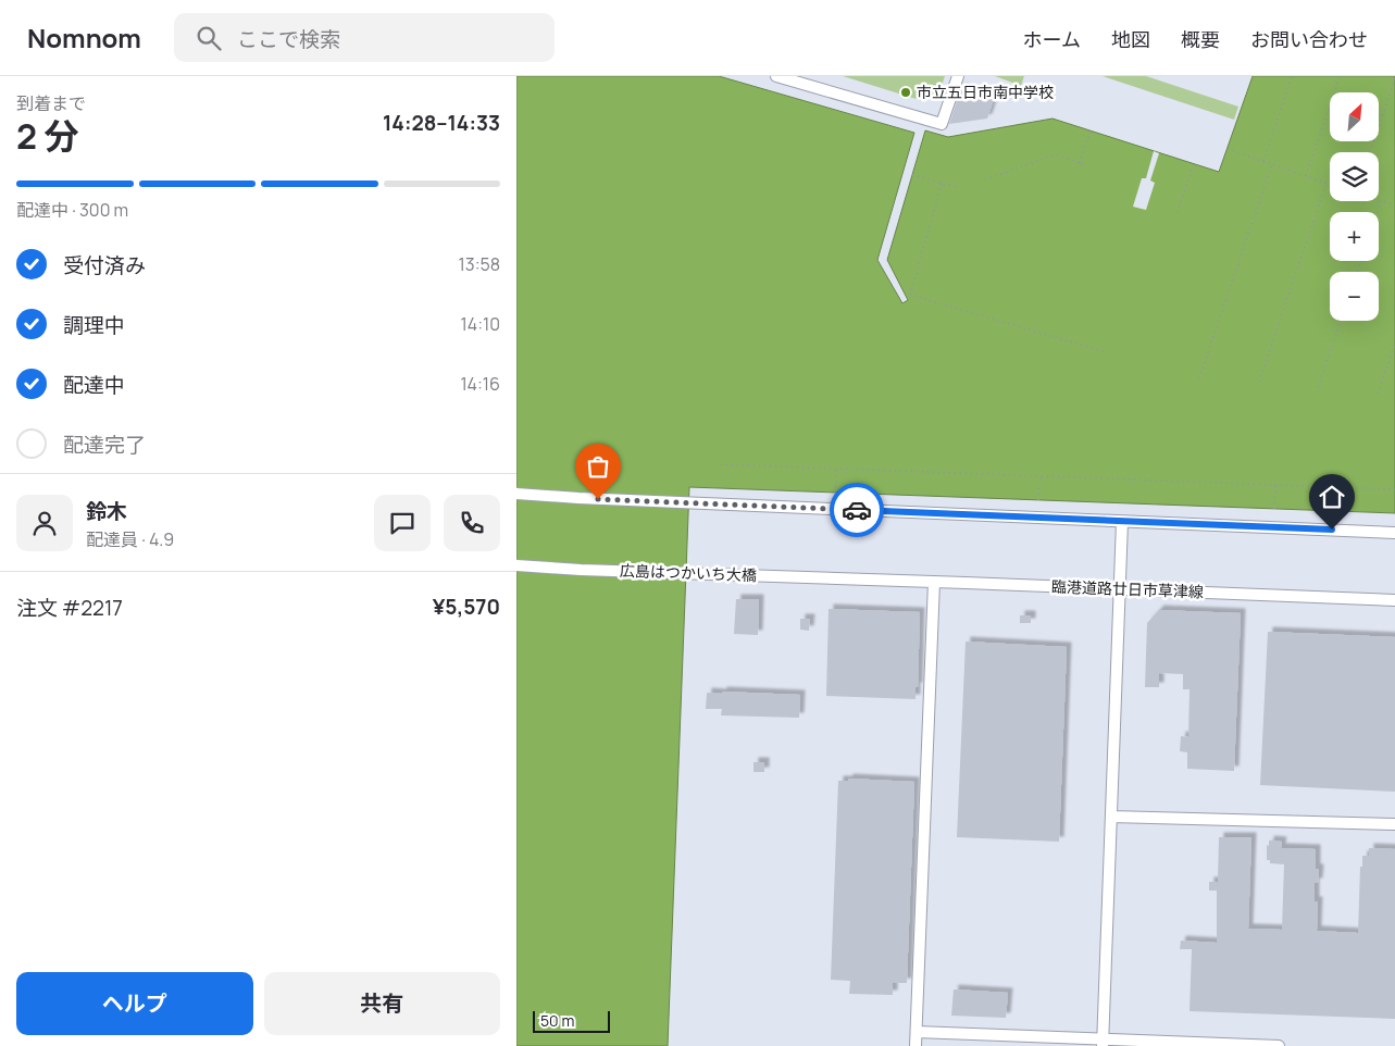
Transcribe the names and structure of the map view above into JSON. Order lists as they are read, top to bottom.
{
  "streets": {
    "street": ["広島はつかいち大橋", "臨港道路廿日市草津線"]
  },
  "crossings": [
    ["広島はつかいち大橋", "臨港道路廿日市草津線"]
  ],
  "places": ["市立五日市南中学校"],
  "scale_bar": "50 m",
  "north": "top right",
  "page": {
    "header": "Nomnom",
    "search": "ここで検索",
    "nav": [
      "ホーム",
      "地図",
      "概要",
      "お問い合わせ"
    ],
    "heading": ["2 分", "到着まで", "14:28–14:33"],
    "panel": [
      "鈴木",
      "配達員 · 4.9",
      "注文 #2217",
      "¥5,570"
    ],
    "map_buttons": ["+", "−"],
    "bar": "配達中 · 300 m",
    "list": [
      ["受付済み", "13:58"],
      ["調理中", "14:10"],
      ["配達中", "14:16"],
      "配達完了"
    ],
    "buttons": ["ヘルプ", "共有"],
    "scale": "50 m"
  }
}
